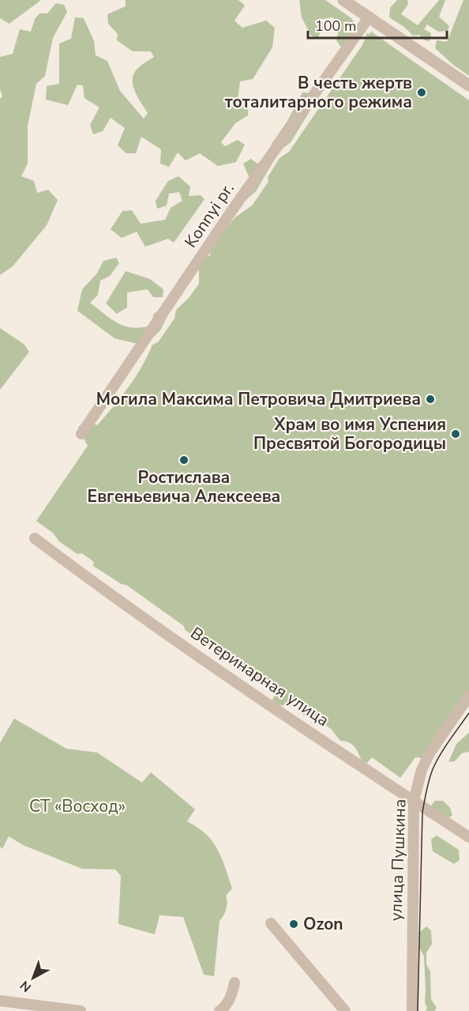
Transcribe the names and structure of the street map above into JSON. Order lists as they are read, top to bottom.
{
  "streets": {
    "street": ["Konnyi pr.", "Ветеринарная улица", "улица Пушкина"]
  },
  "crossings": [
    ["Ветеринарная улица", "улица Пушкина"]
  ],
  "parks": ["СТ «Восход»"],
  "places": [
    "В честь жертв тоталитарного режима",
    "Могила Максима Петровича Дмитриева",
    "Храм во имя Успения Пресвятой Богородицы",
    "Ростислава Евгеньевича Алексеева",
    "Ozon"
  ],
  "scale_bar": "100 m",
  "north": "bottom left"
}
